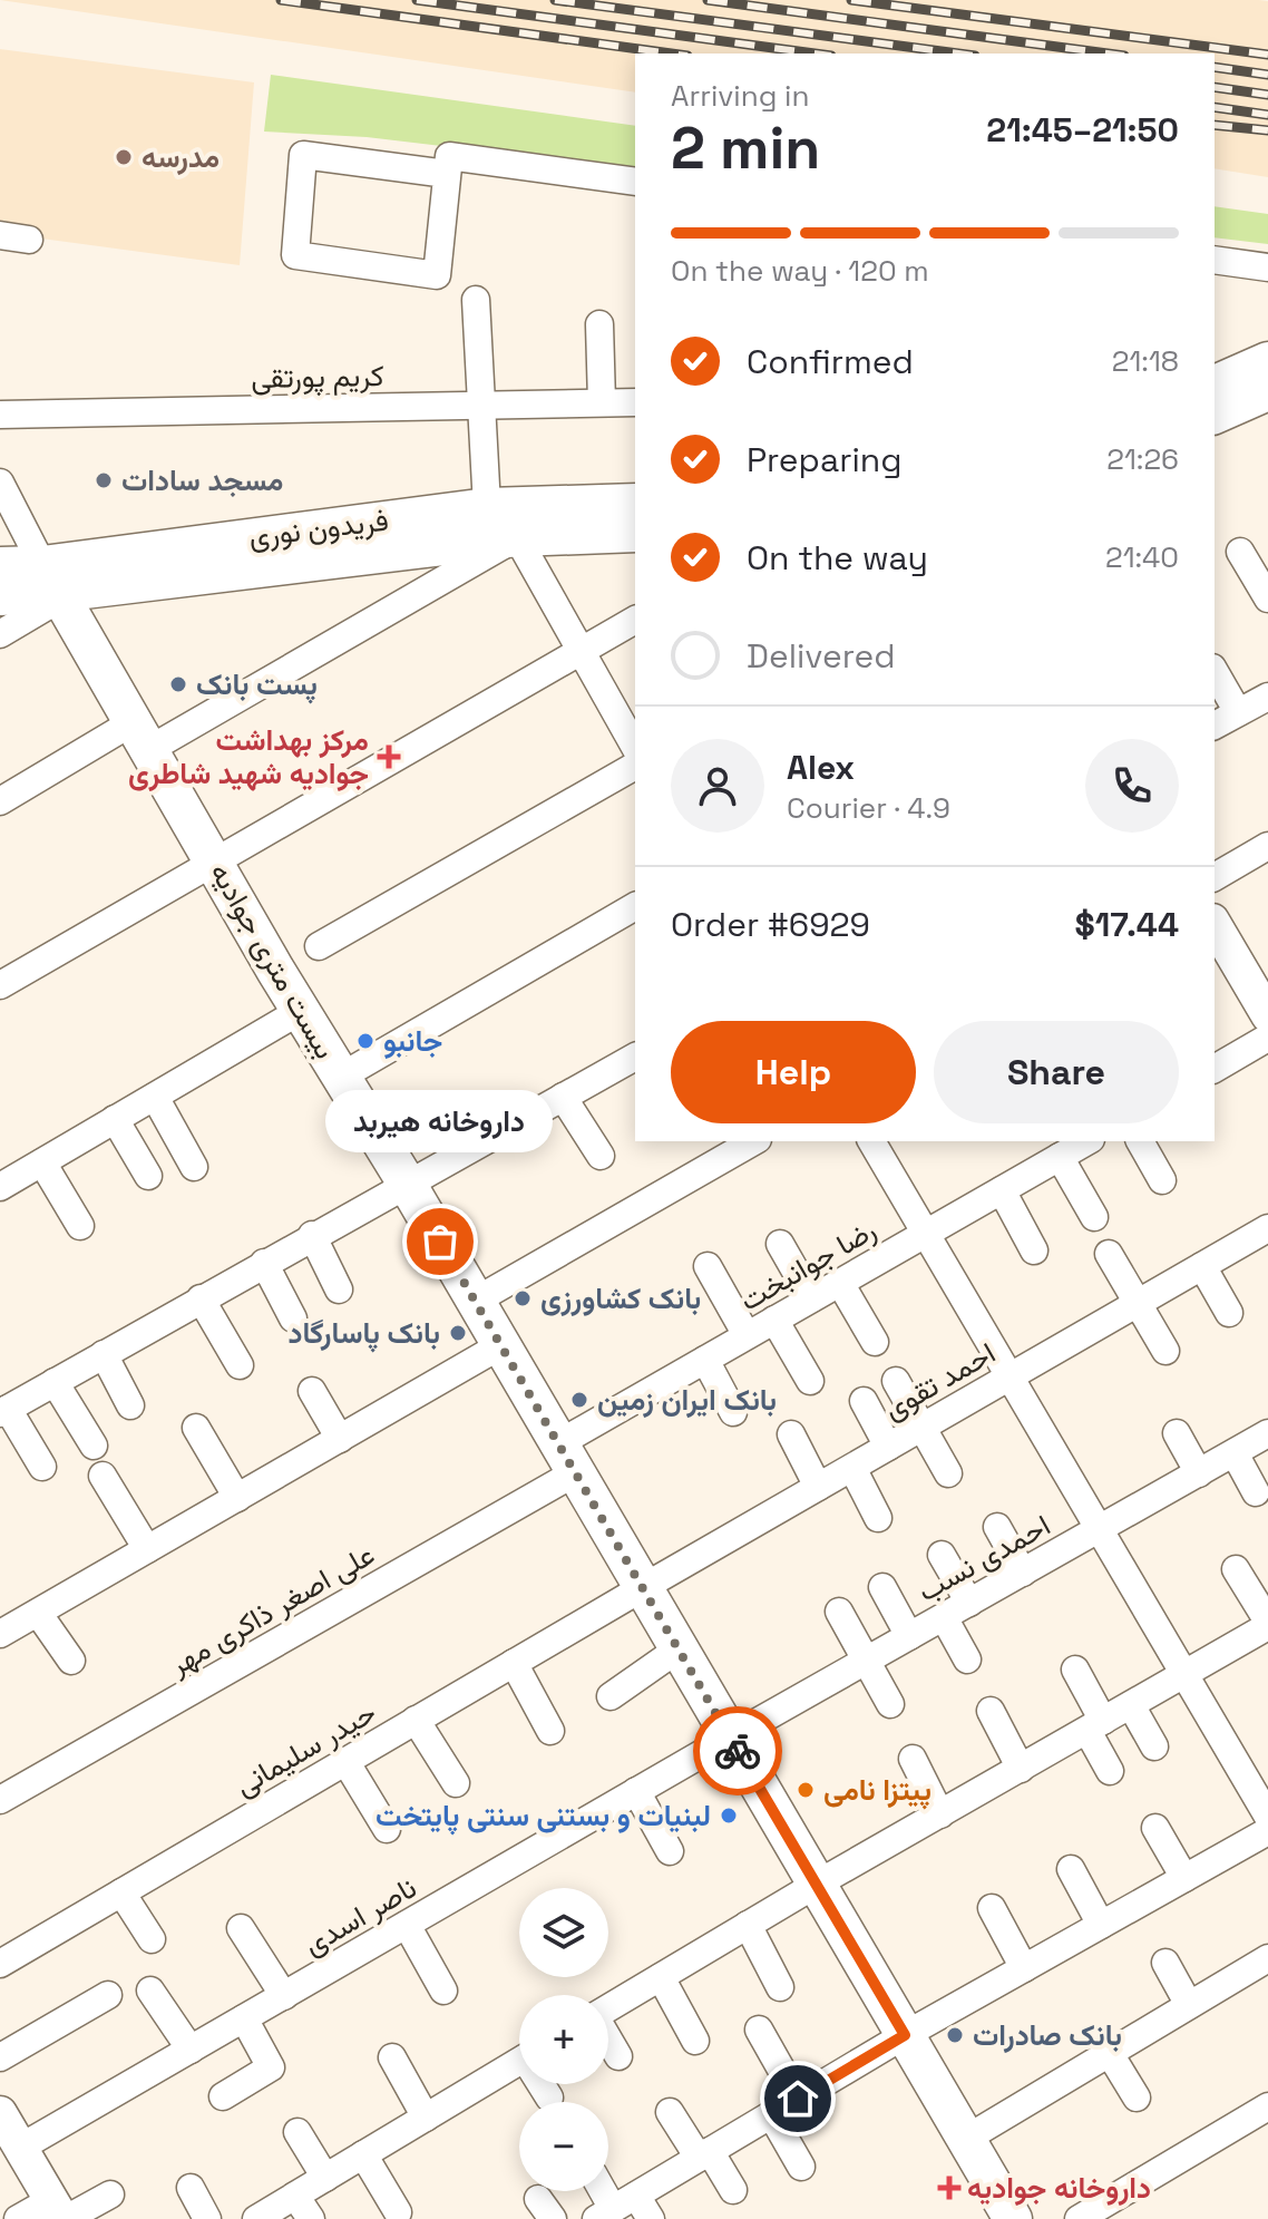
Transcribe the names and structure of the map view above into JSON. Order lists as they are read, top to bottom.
{
  "streets": {
    "main road": ["فریدون نوری", "بیست متری جوادیه"],
    "street": [
      "کریم پورتقی",
      "رضا جوانبخت",
      "احمد تقوی",
      "احمدی نسب",
      "علی اصغر ذاکری مهر",
      "حیدر سلیمانی",
      "ناصر اسدی"
    ]
  },
  "crossings": [
    ["فریدون نوری", "بیست متری جوادیه"],
    ["بیست متری جوادیه", "رضا جوانبخت"],
    ["بیست متری جوادیه", "احمد تقوی"],
    ["بیست متری جوادیه", "احمدی نسب"],
    ["بیست متری جوادیه", "علی اصغر ذاکری مهر"],
    ["بیست متری جوادیه", "حیدر سلیمانی"],
    ["بیست متری جوادیه", "ناصر اسدی"],
    ["رضا جوانبخت", "علی اصغر ذاکری مهر"],
    ["احمد تقوی", "حیدر سلیمانی"],
    ["احمدی نسب", "ناصر اسدی"]
  ],
  "places": {
    "other": [
      "مدرسه",
      "مسجد سادات",
      "پست بانک",
      "جانبو",
      "داروخانه هیربد",
      "بانک کشاورزی",
      "بانک پاسارگاد",
      "بانک ایران زمین",
      "پیتزا نامی",
      "لبنیات و بستنی سنتی پایتخت",
      "بانک صادرات"
    ],
    "health": ["مرکز بهداشت جوادیه شهید شاطری", "داروخانه جوادیه"]
  },
  "page": {
    "heading": ["2 min", "Arriving in", "21:45–21:50"],
    "panel": [
      "Alex",
      "Courier · 4.9",
      "Order #6929",
      "$17.44"
    ],
    "bar": "On the way · 120 m",
    "list": [
      ["Confirmed", "21:18"],
      ["Preparing", "21:26"],
      ["On the way", "21:40"],
      "Delivered"
    ],
    "buttons": ["Help", "Share"],
    "bubble": "داروخانه هیربد",
    "map_buttons": ["+", "−"]
  }
}
